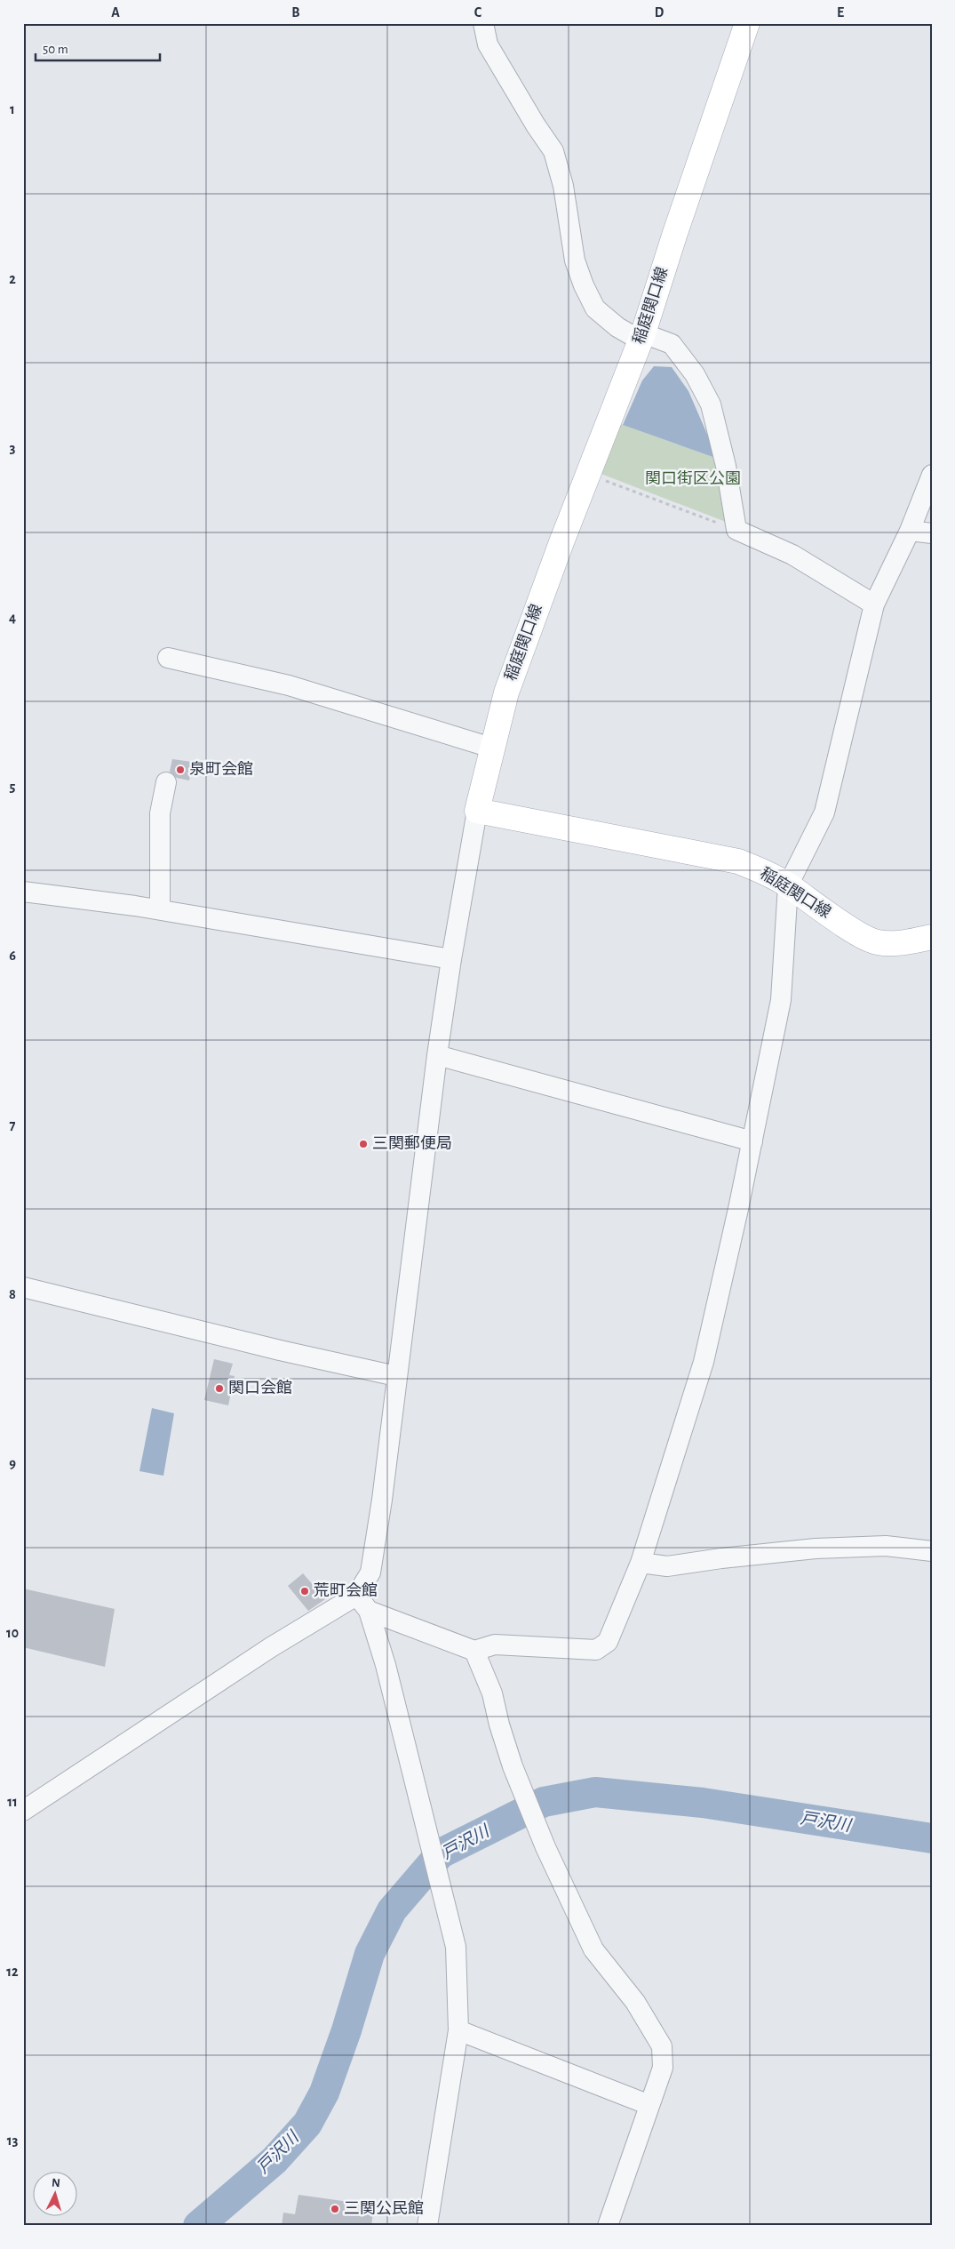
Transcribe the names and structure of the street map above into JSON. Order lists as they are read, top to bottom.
{
  "streets": {
    "main road": ["稲庭関口線"]
  },
  "water": ["戸沢川"],
  "parks": ["関口街区公園"],
  "places": [
    "泉町会館",
    "三関郵便局",
    "関口会館",
    "荒町会館",
    "三関公民館"
  ],
  "scale_bar": "50 m",
  "north": "top",
  "grid": {
    "columns": [
      "A",
      "B",
      "C",
      "D",
      "E"
    ],
    "rows": [
      "1",
      "2",
      "3",
      "4",
      "5",
      "6",
      "7",
      "8",
      "9",
      "10",
      "11",
      "12",
      "13"
    ]
  }
}
